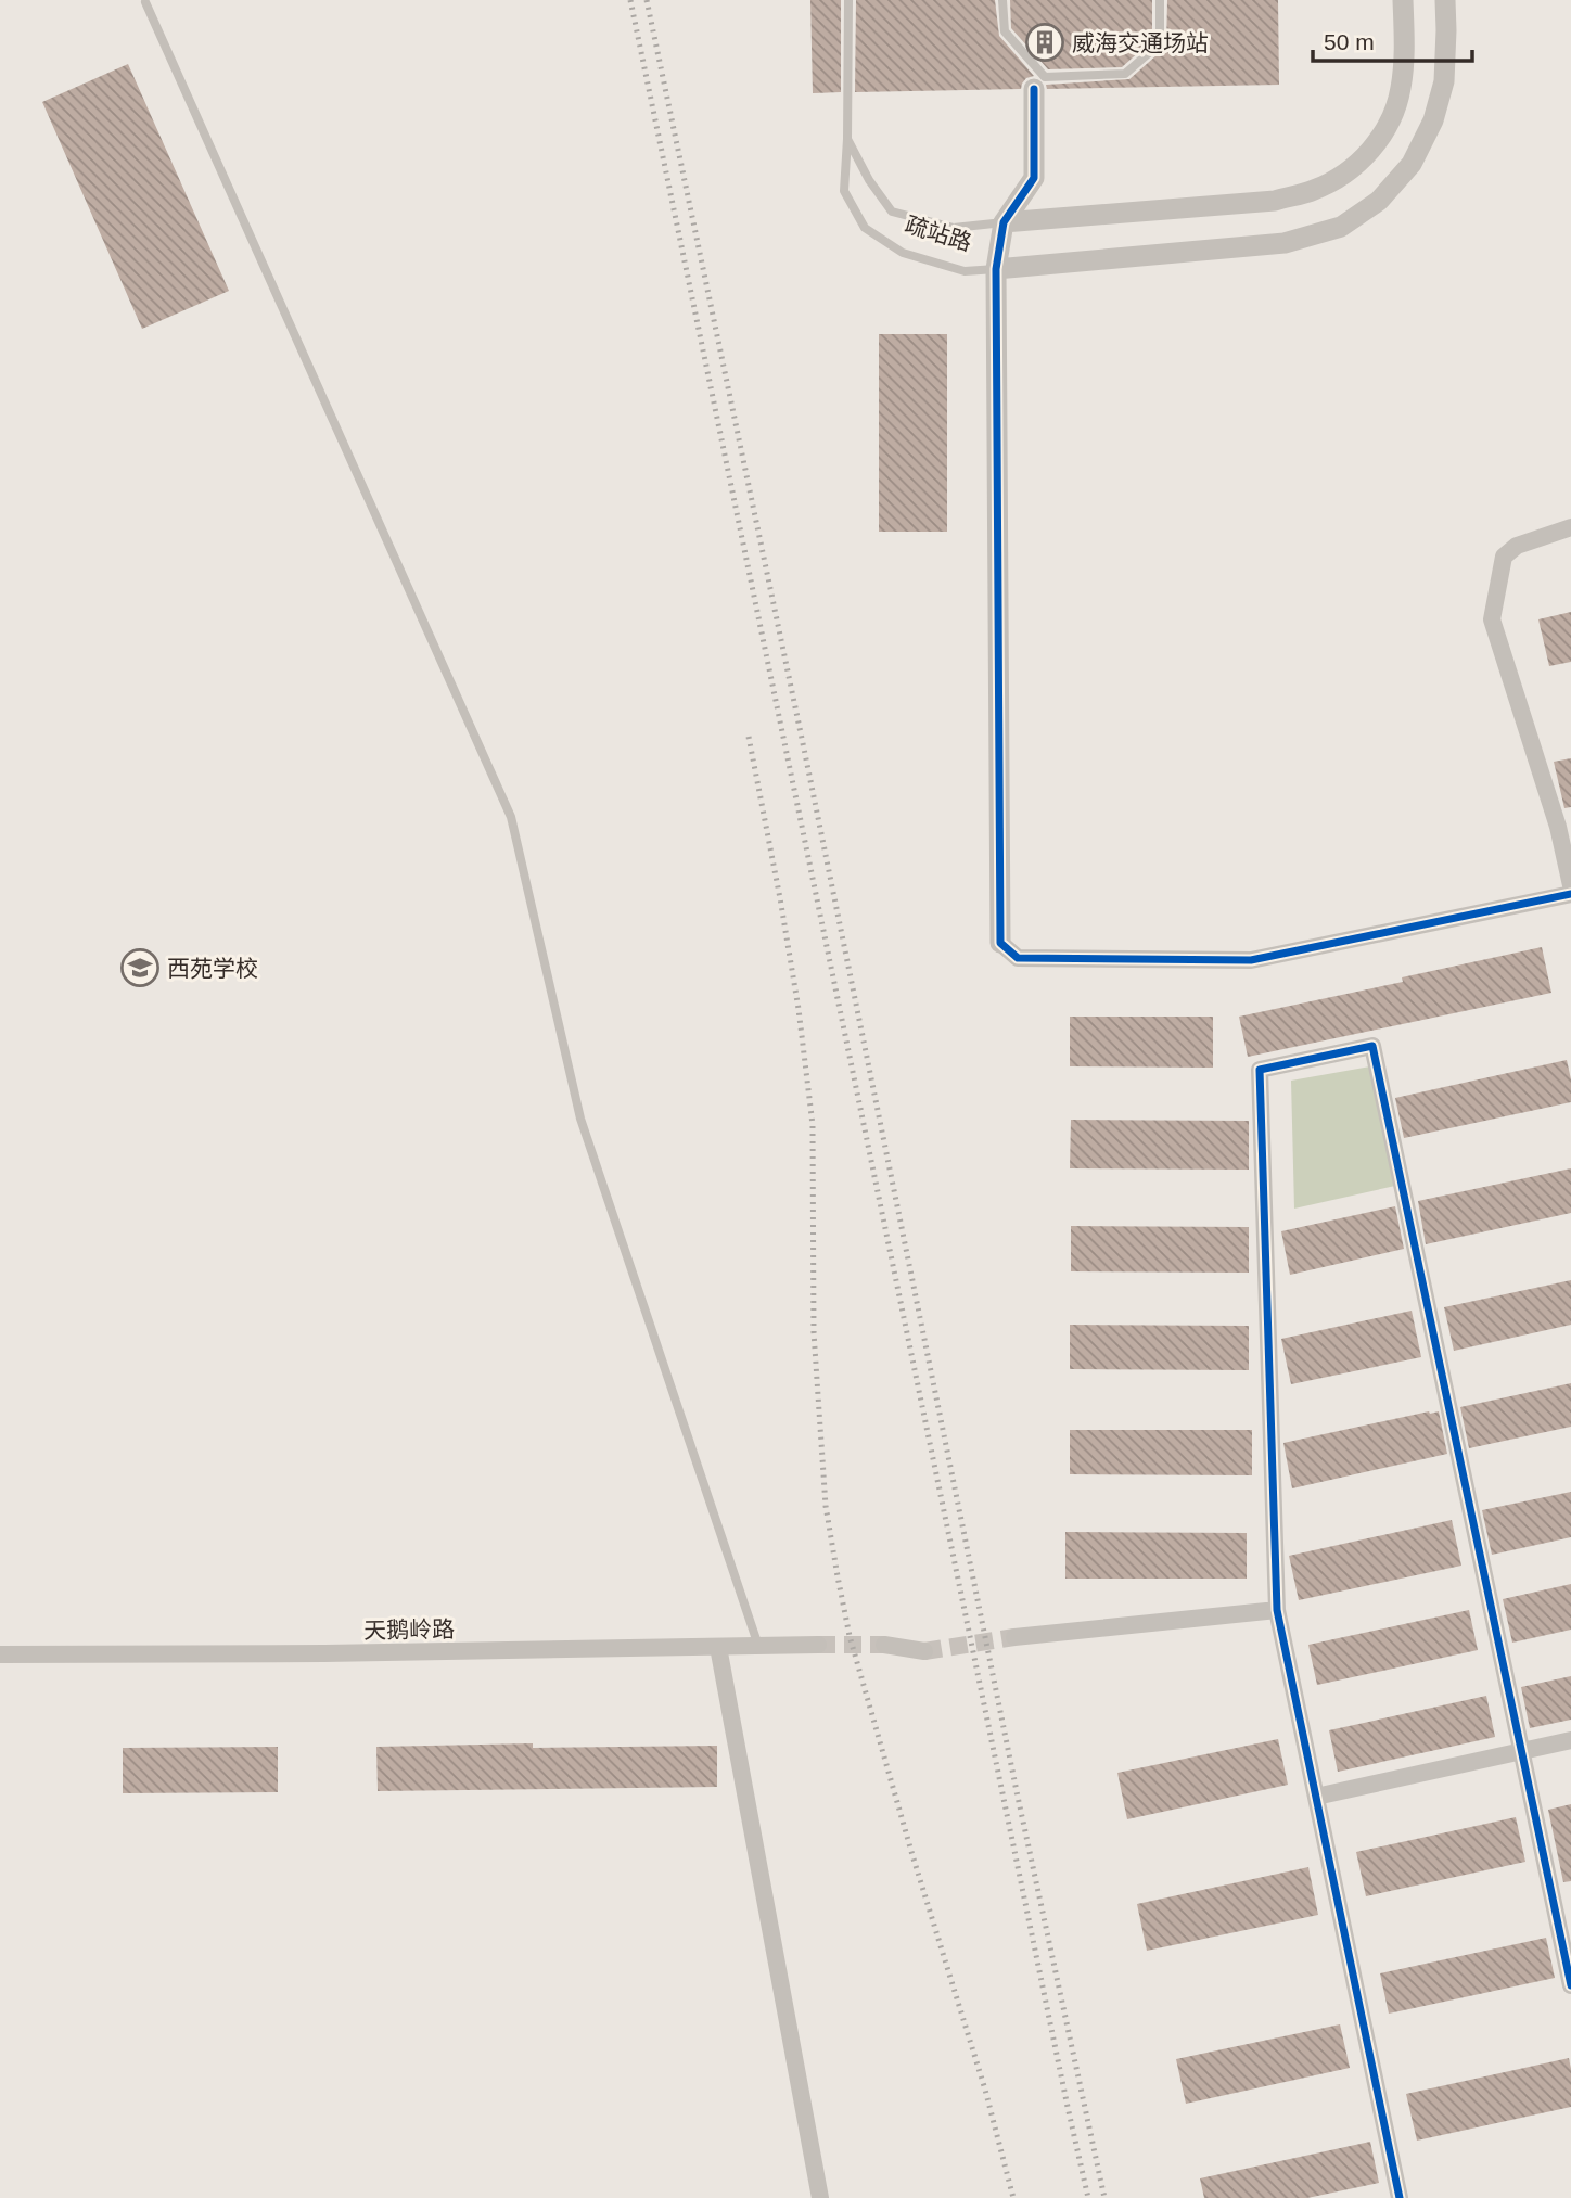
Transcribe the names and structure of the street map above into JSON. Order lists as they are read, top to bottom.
{
  "streets": {
    "street": ["疏站路", "天鹅岭路"]
  },
  "places": {
    "building": ["威海交通场站"],
    "school or university": ["西苑学校"]
  },
  "scale_bar": "50 m"
}
